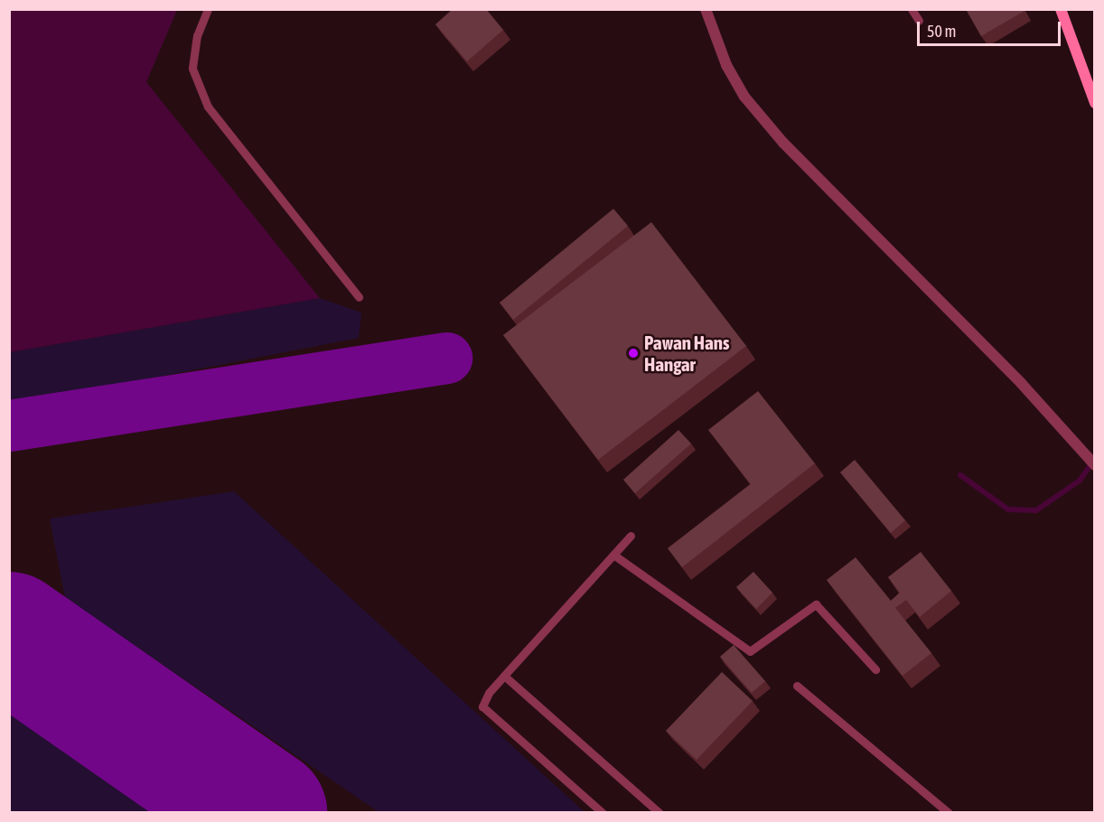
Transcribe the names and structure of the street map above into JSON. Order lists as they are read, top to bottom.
{
  "places": ["Pawan Hans Hangar"],
  "scale_bar": "50 m"
}
